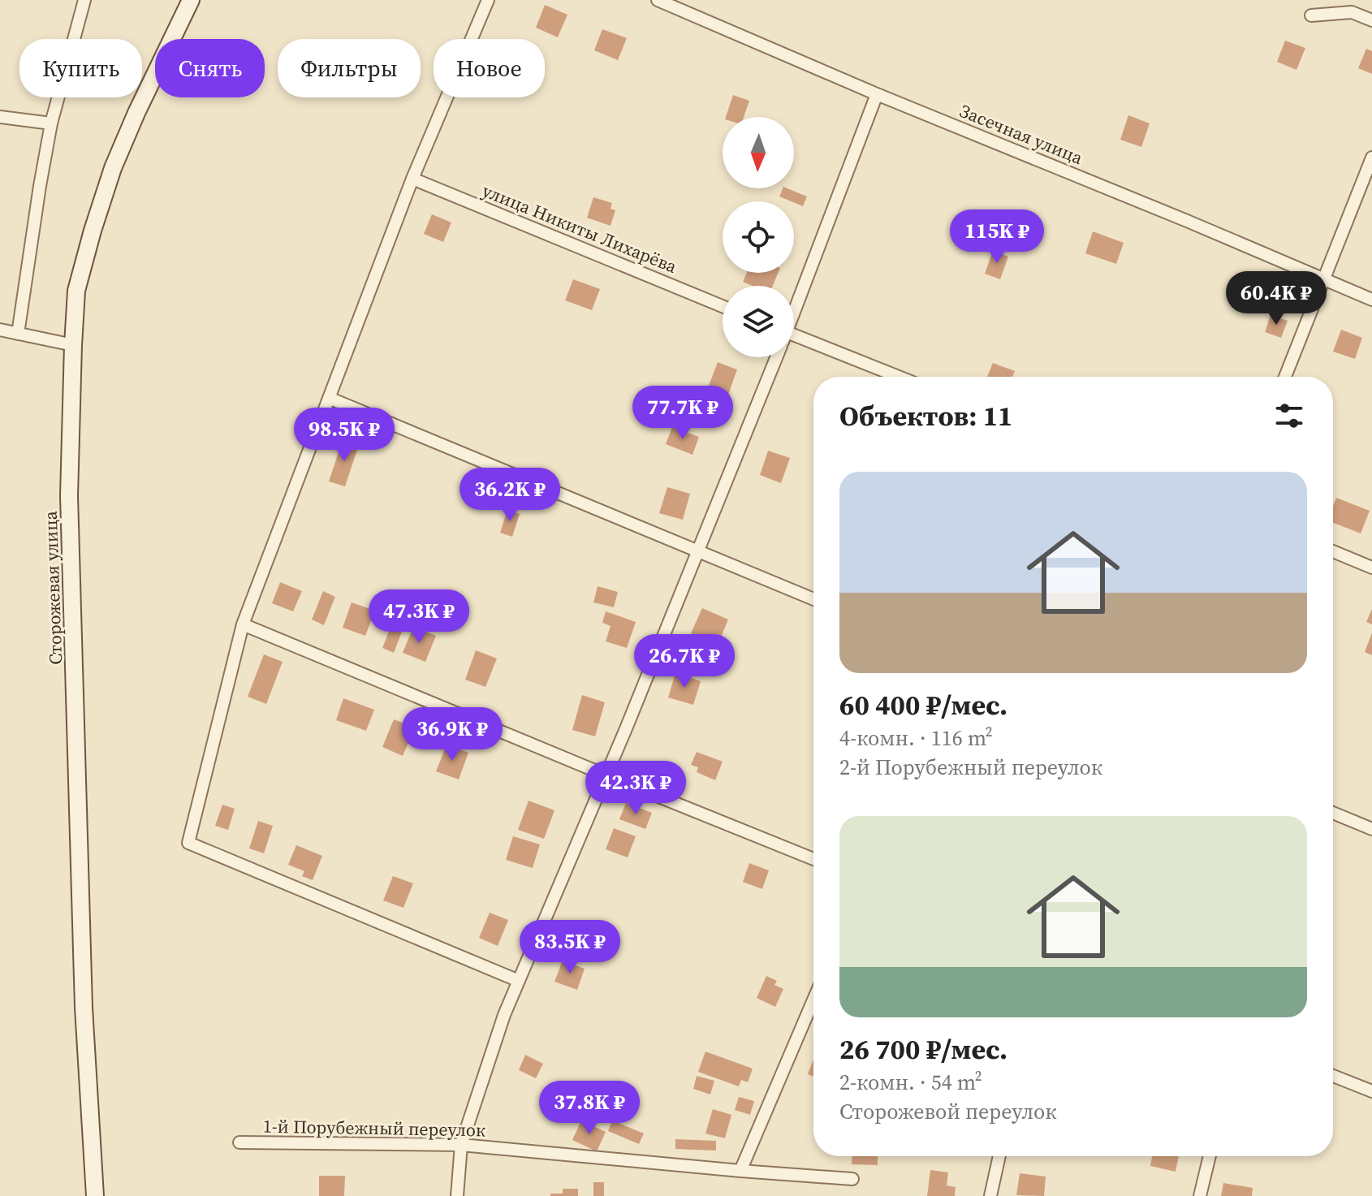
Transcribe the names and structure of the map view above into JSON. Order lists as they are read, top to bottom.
{
  "streets": {
    "main road": ["Сторожевая улица"],
    "street": ["Засечная улица", "улица Никиты Лихарёва", "1-й Порубежный переулок"]
  },
  "north": "bottom",
  "page": {
    "chip": [
      "Купить",
      "Снять",
      "Фильтры",
      "Новое"
    ],
    "price": [
      "115K ₽",
      "60.4K ₽",
      "77.7K ₽",
      "98.5K ₽",
      "36.2K ₽",
      "47.3K ₽",
      "26.7K ₽",
      "36.9K ₽",
      "42.3K ₽",
      "83.5K ₽",
      "37.8K ₽"
    ],
    "heading": "Объектов: 11",
    "list": [
      {
        "name": "60 400 ₽/мес.",
        "note": "4-комн. · 116 m² · 2-й Порубежный переулок"
      },
      {
        "name": "26 700 ₽/мес.",
        "note": "2-комн. · 54 m² · Сторожевой переулок"
      }
    ]
  }
}
